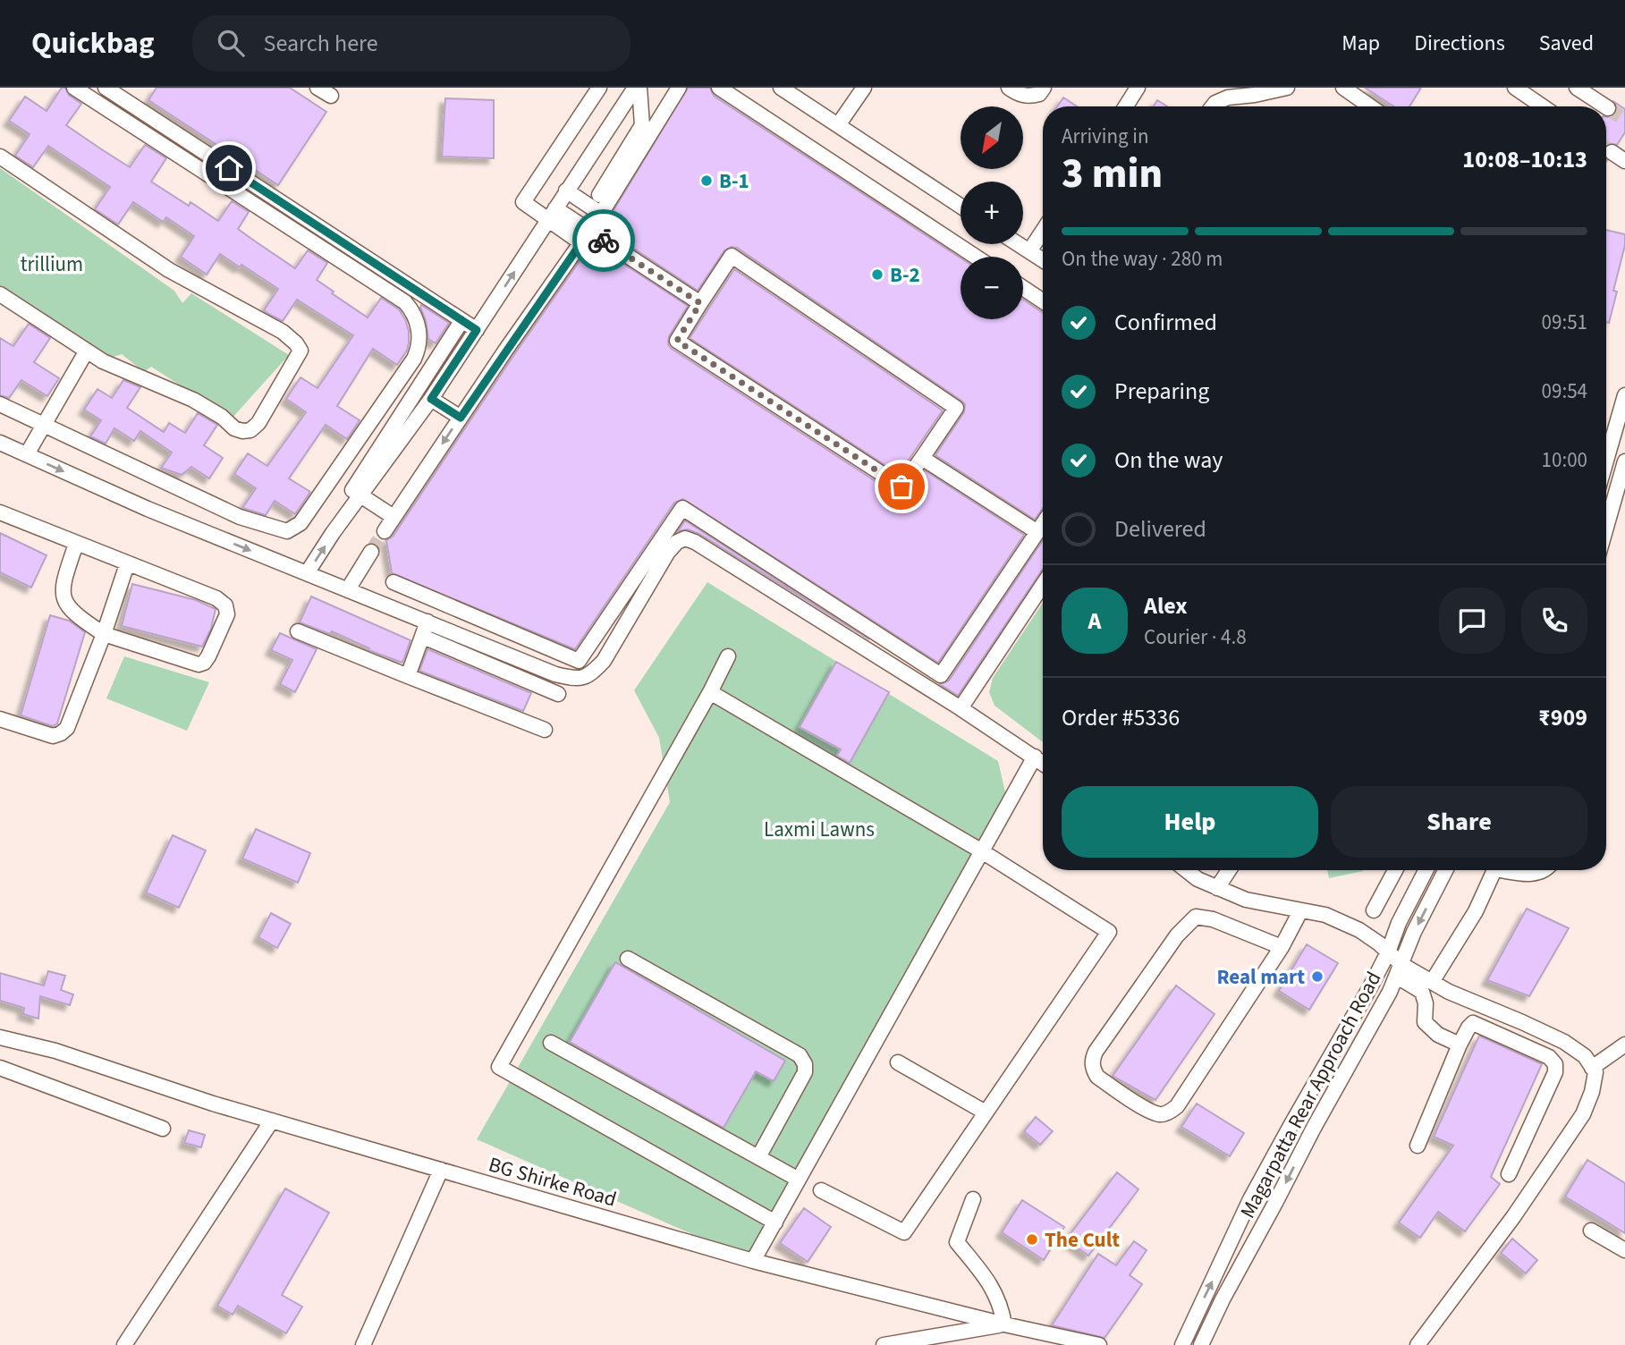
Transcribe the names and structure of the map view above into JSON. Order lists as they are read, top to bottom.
{
  "streets": {
    "street": ["Magarpatta Rear Approach Road", "BG Shirke Road"]
  },
  "parks": ["trillium", "Laxmi Lawns"],
  "places": [
    "B-1",
    "B-2",
    "Real mart",
    "The Cult"
  ],
  "north": "bottom left",
  "page": {
    "header": "Quickbag",
    "search": "Search here",
    "nav": ["Map", "Directions", "Saved"],
    "map_buttons": ["+", "−"],
    "heading": ["3 min", "Arriving in", "10:08–10:13"],
    "panel": [
      "Alex",
      "Courier · 4.8",
      "Order #5336",
      "₹909"
    ],
    "bar": "On the way · 280 m",
    "list": [
      ["Confirmed", "09:51"],
      ["Preparing", "09:54"],
      ["On the way", "10:00"],
      "Delivered"
    ],
    "round": "A",
    "buttons": ["Help", "Share"]
  }
}
